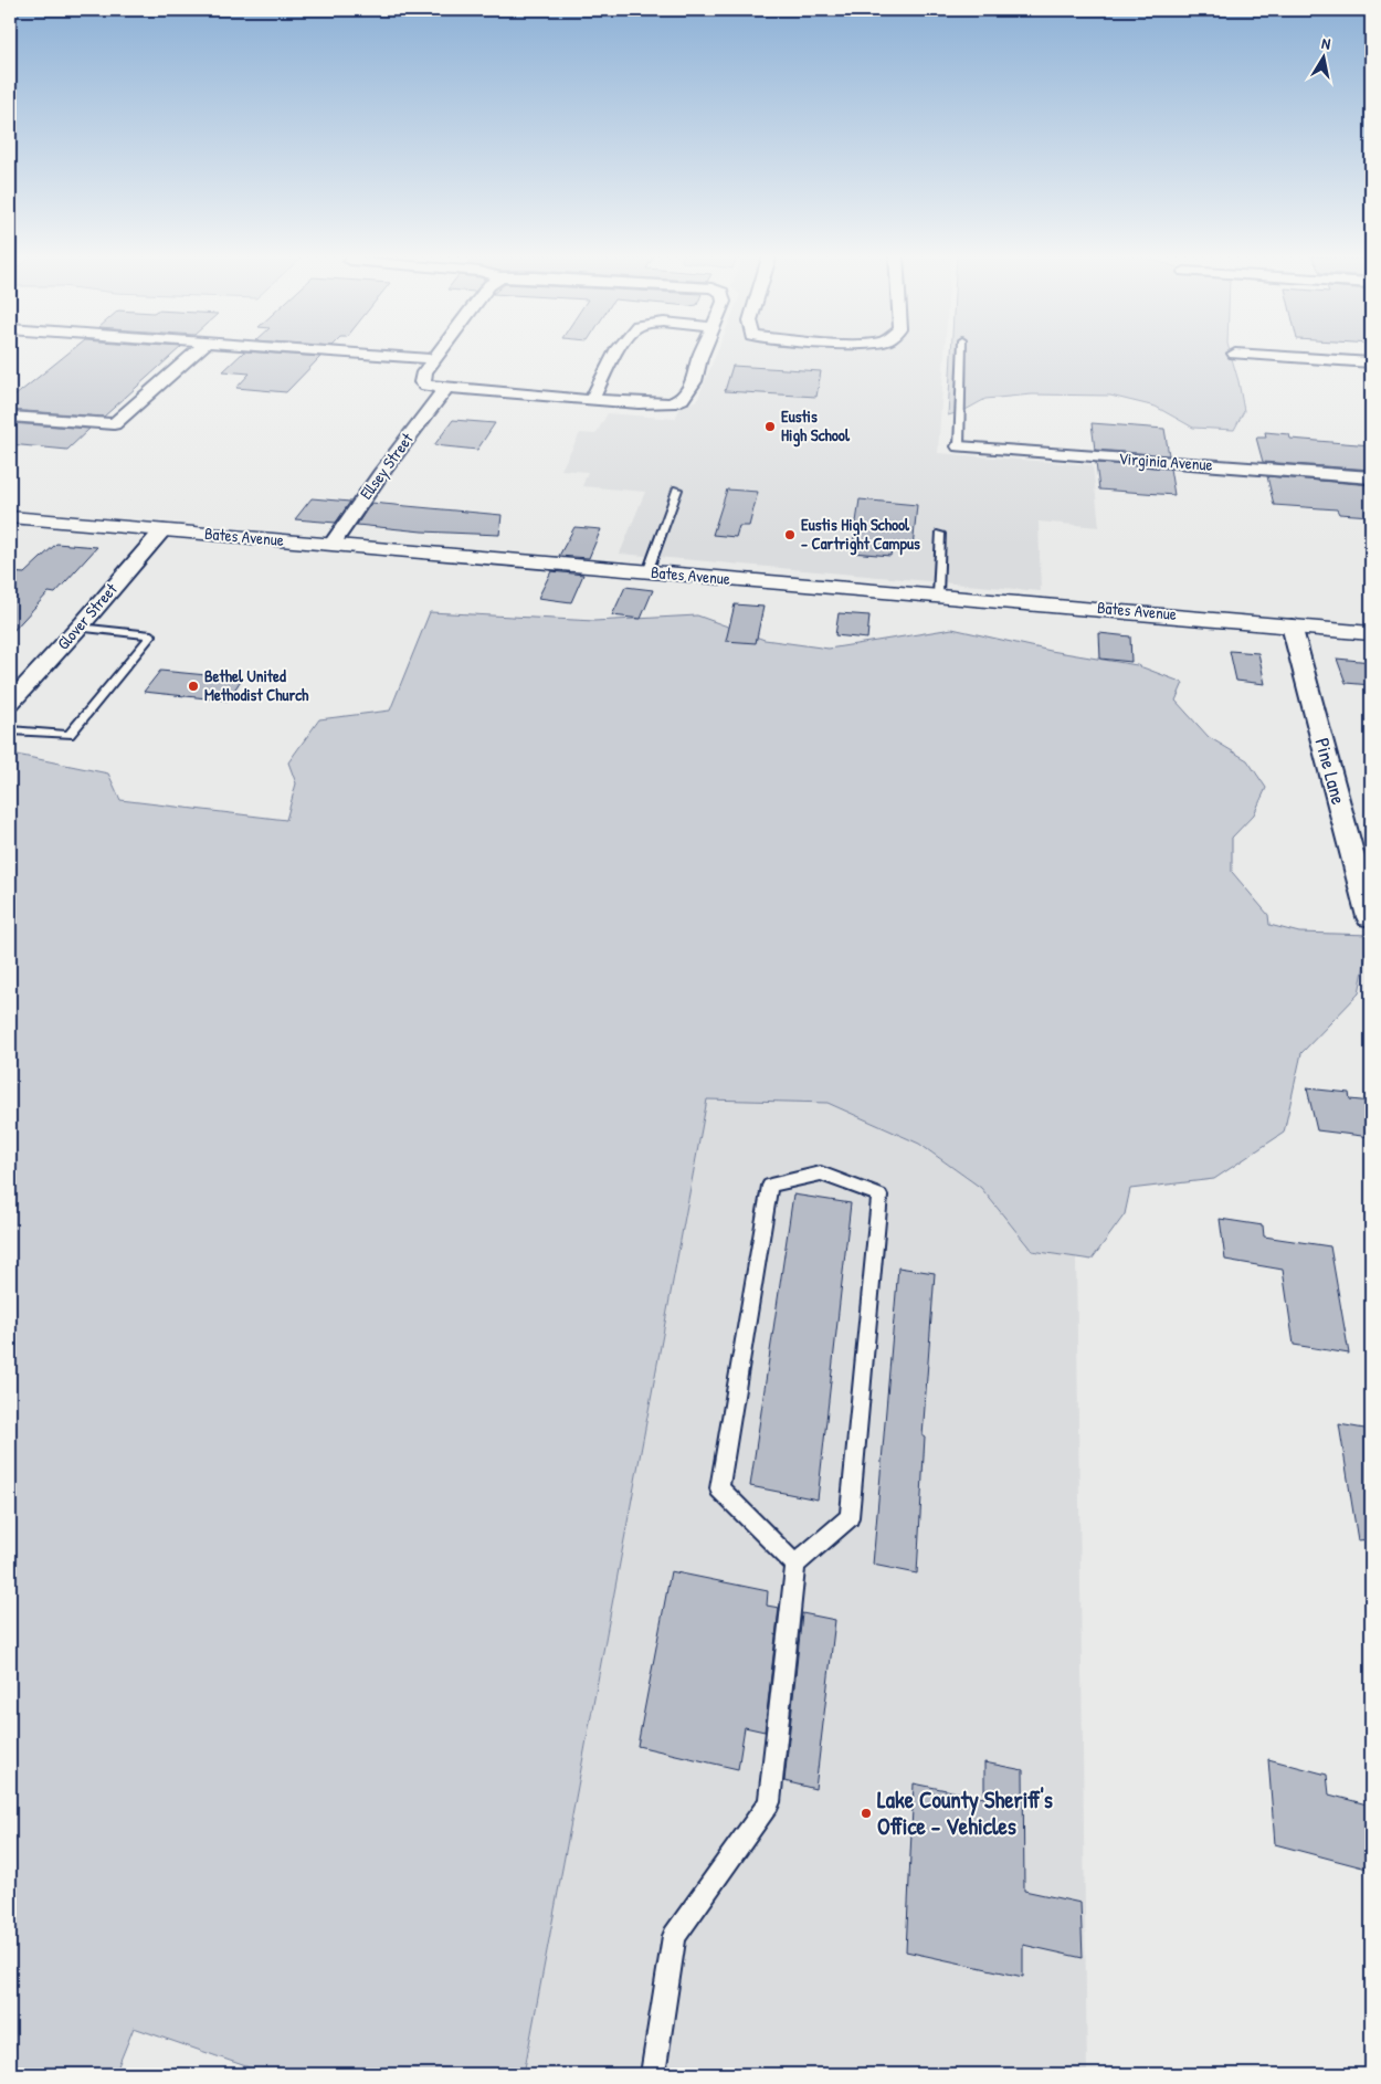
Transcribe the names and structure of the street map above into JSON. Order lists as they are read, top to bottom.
{
  "streets": {
    "street": [
      "Virginia Avenue",
      "Ellsey Street",
      "Bates Avenue",
      "Glover Street",
      "Pine Lane"
    ]
  },
  "crossings": [
    ["Ellsey Street", "Bates Avenue"],
    ["Bates Avenue", "Glover Street"],
    ["Bates Avenue", "Pine Lane"]
  ],
  "places": [
    "Eustis High School",
    "Eustis High School - Cartright Campus",
    "Bethel United Methodist Church",
    "Lake County Sheriff's Office - Vehicles"
  ],
  "north": "top"
}
